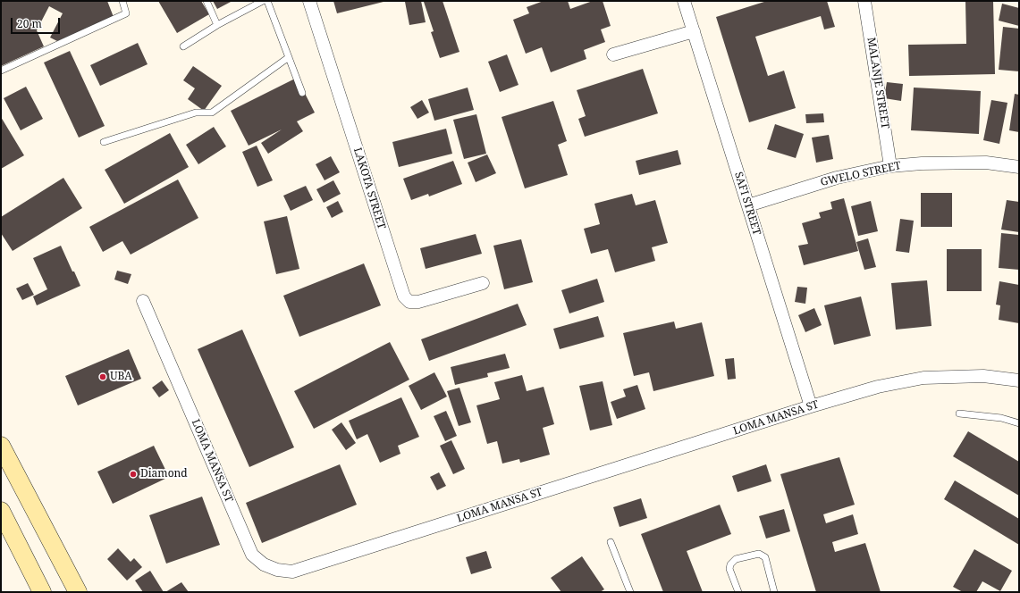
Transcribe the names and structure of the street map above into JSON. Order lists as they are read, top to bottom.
{
  "streets": {
    "street": [
      "MALANJE STREET",
      "GWELO STREET",
      "LAKOTA STREET",
      "SAFI STREET",
      "LOMA MANSA ST"
    ]
  },
  "crossings": [
    ["MALANJE STREET", "GWELO STREET"],
    ["GWELO STREET", "SAFI STREET"],
    ["SAFI STREET", "LOMA MANSA ST"]
  ],
  "places": ["UBA", "Diamond"],
  "scale_bar": "20 m"
}
